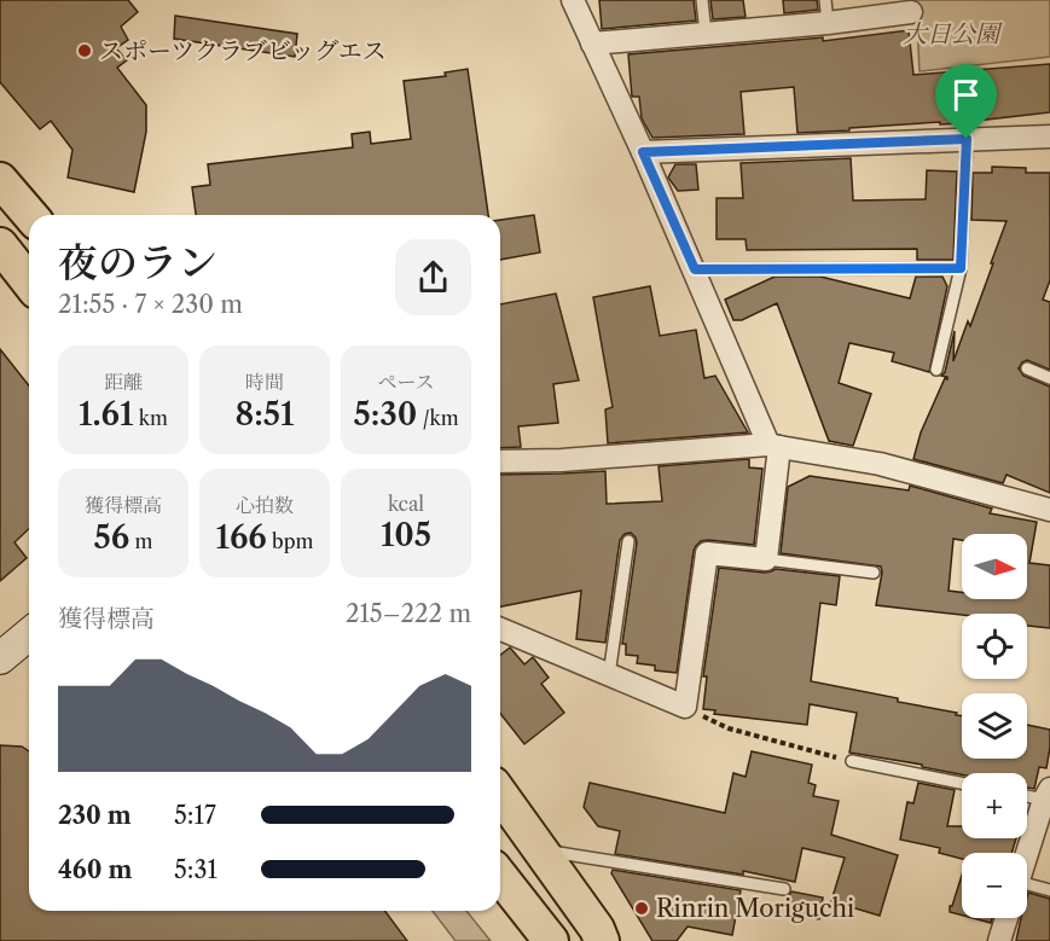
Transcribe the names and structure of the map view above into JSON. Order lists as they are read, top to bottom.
{
  "parks": ["大日公園"],
  "places": ["スポーツクラブビッグエス", "Rinrin Moriguchi"],
  "north": "right",
  "page": {
    "heading": ["夜のラン", "21:55 · 7 × 230 m"],
    "stats": [
      ["距離", "1.61 km"],
      ["時間", "8:51"],
      ["ペース", "5:30 /km"],
      ["獲得標高", "56 m"],
      ["心拍数", "166 bpm"],
      ["kcal", "105"]
    ],
    "map_buttons": ["+", "−"],
    "chart": ["獲得標高", "215–222 m"],
    "list": [
      {
        "name": "230 m",
        "note": "5:17"
      },
      {
        "name": "460 m",
        "note": "5:31"
      }
    ]
  }
}
